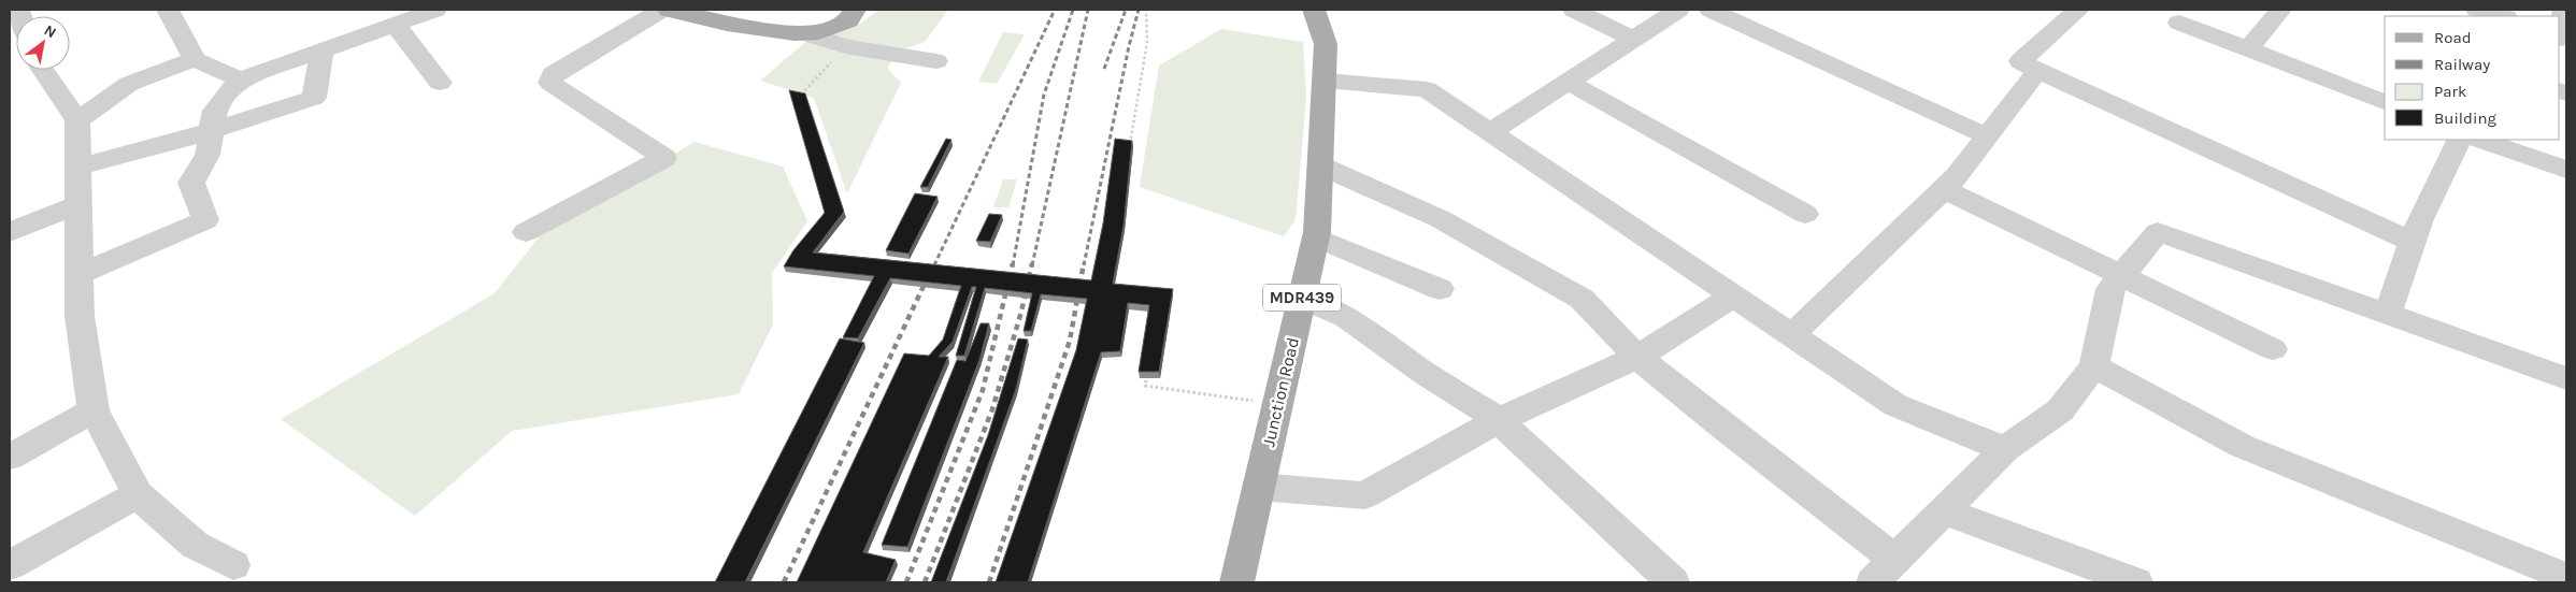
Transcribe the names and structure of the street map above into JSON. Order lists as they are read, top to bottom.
{
  "streets": {
    "main road": ["MDR439", "Junction Road"]
  },
  "legend": [
    "Road",
    "Railway",
    "Park",
    "Building"
  ],
  "north": "top right"
}
